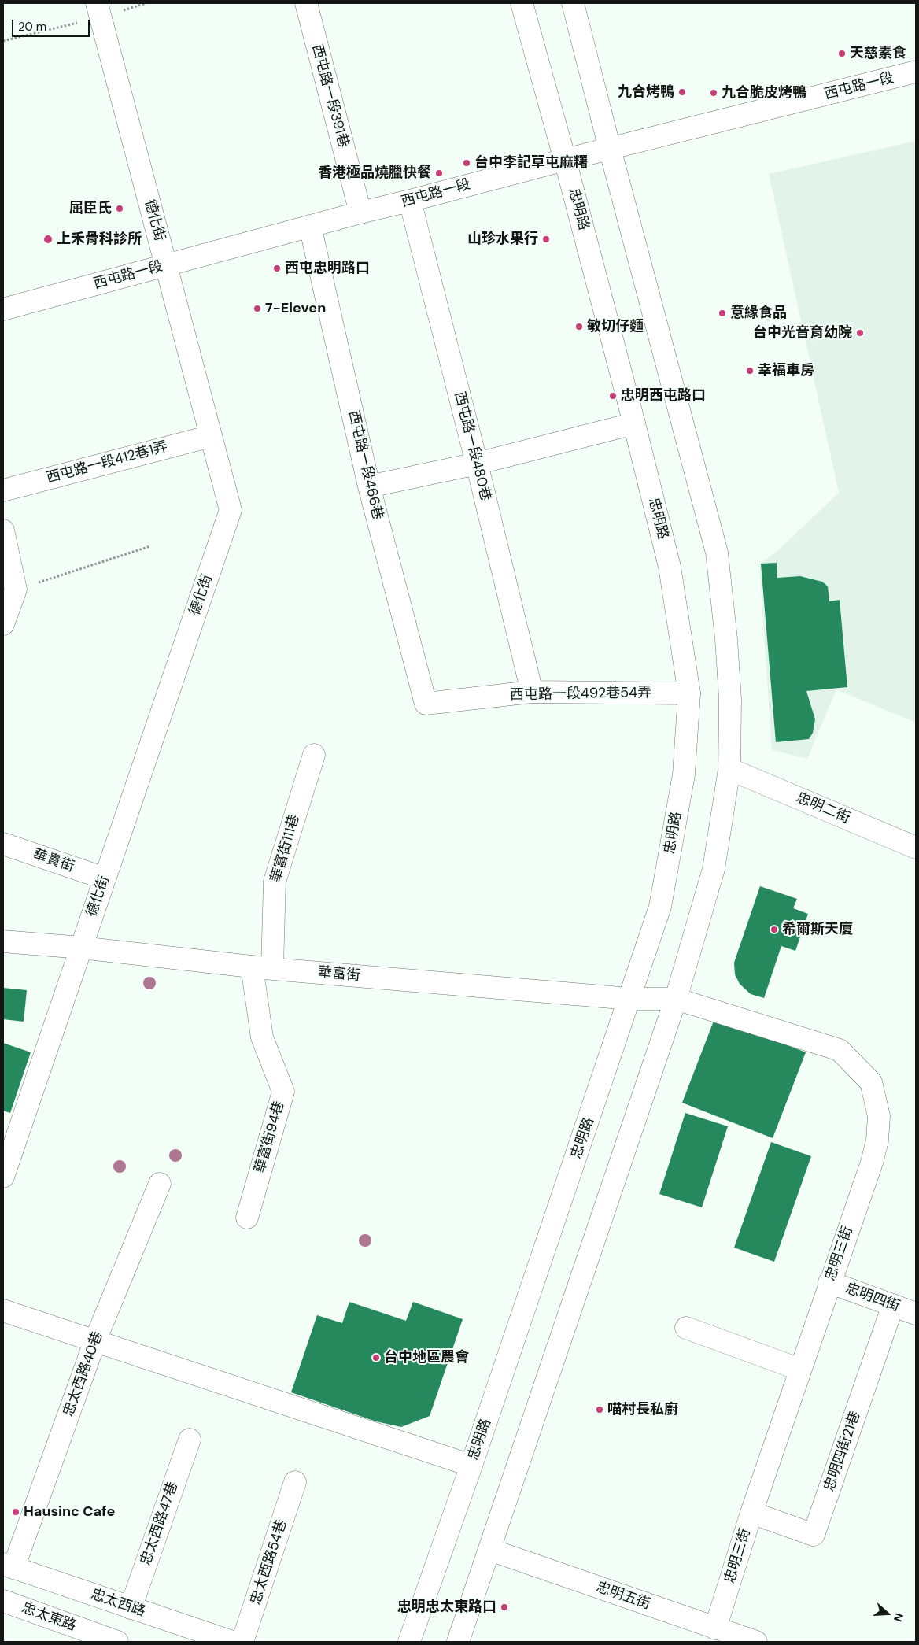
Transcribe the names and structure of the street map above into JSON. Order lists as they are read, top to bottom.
{
  "streets": {
    "street": [
      "西屯路一段",
      "西屯路一段391巷",
      "忠明路",
      "德化街",
      "西屯路一段480巷",
      "西屯路一段412巷1弄",
      "西屯路一段466巷",
      "西屯路一段492巷54弄",
      "忠明二街",
      "華富街111巷",
      "華貴街",
      "華富街",
      "華富街94巷",
      "忠明三街",
      "忠明四街",
      "忠太西路40巷",
      "忠明四街21巷",
      "忠太西路47巷",
      "忠太西路54巷",
      "忠明五街",
      "忠太西路",
      "忠太東路"
    ]
  },
  "crossings": [
    ["西屯路一段", "西屯路一段391巷"],
    ["西屯路一段", "忠明路"],
    ["西屯路一段", "德化街"],
    ["西屯路一段", "西屯路一段480巷"],
    ["西屯路一段", "西屯路一段466巷"],
    ["忠明路", "西屯路一段492巷54弄"],
    ["忠明路", "華富街"],
    ["德化街", "西屯路一段412巷1弄"],
    ["德化街", "華貴街"],
    ["德化街", "華富街"],
    ["西屯路一段480巷", "西屯路一段492巷54弄"],
    ["西屯路一段466巷", "西屯路一段492巷54弄"],
    ["華富街111巷", "華富街"],
    ["華富街", "華富街94巷"],
    ["華富街", "忠明三街"],
    ["忠明三街", "忠明四街"],
    ["忠明三街", "忠明四街21巷"],
    ["忠明三街", "忠明五街"],
    ["忠明四街", "忠明四街21巷"],
    ["忠太西路40巷", "忠太西路"],
    ["忠太西路47巷", "忠太西路"]
  ],
  "places": [
    "天慈素食",
    "九合烤鴨",
    "九合脆皮烤鴨",
    "台中李記草屯麻糬",
    "香港極品燒臘快餐",
    "屈臣氏",
    "上禾骨科診所",
    "山珍水果行",
    "西屯忠明路口",
    "7-Eleven",
    "意緣食品",
    "敏切仔麵",
    "台中光音育幼院",
    "幸福車房",
    "忠明西屯路口",
    "希爾斯天廈",
    "台中地區農會",
    "喵村長私廚",
    "Hausinc Cafe",
    "忠明忠太東路口"
  ],
  "scale_bar": "20 m",
  "north": "right"
}
